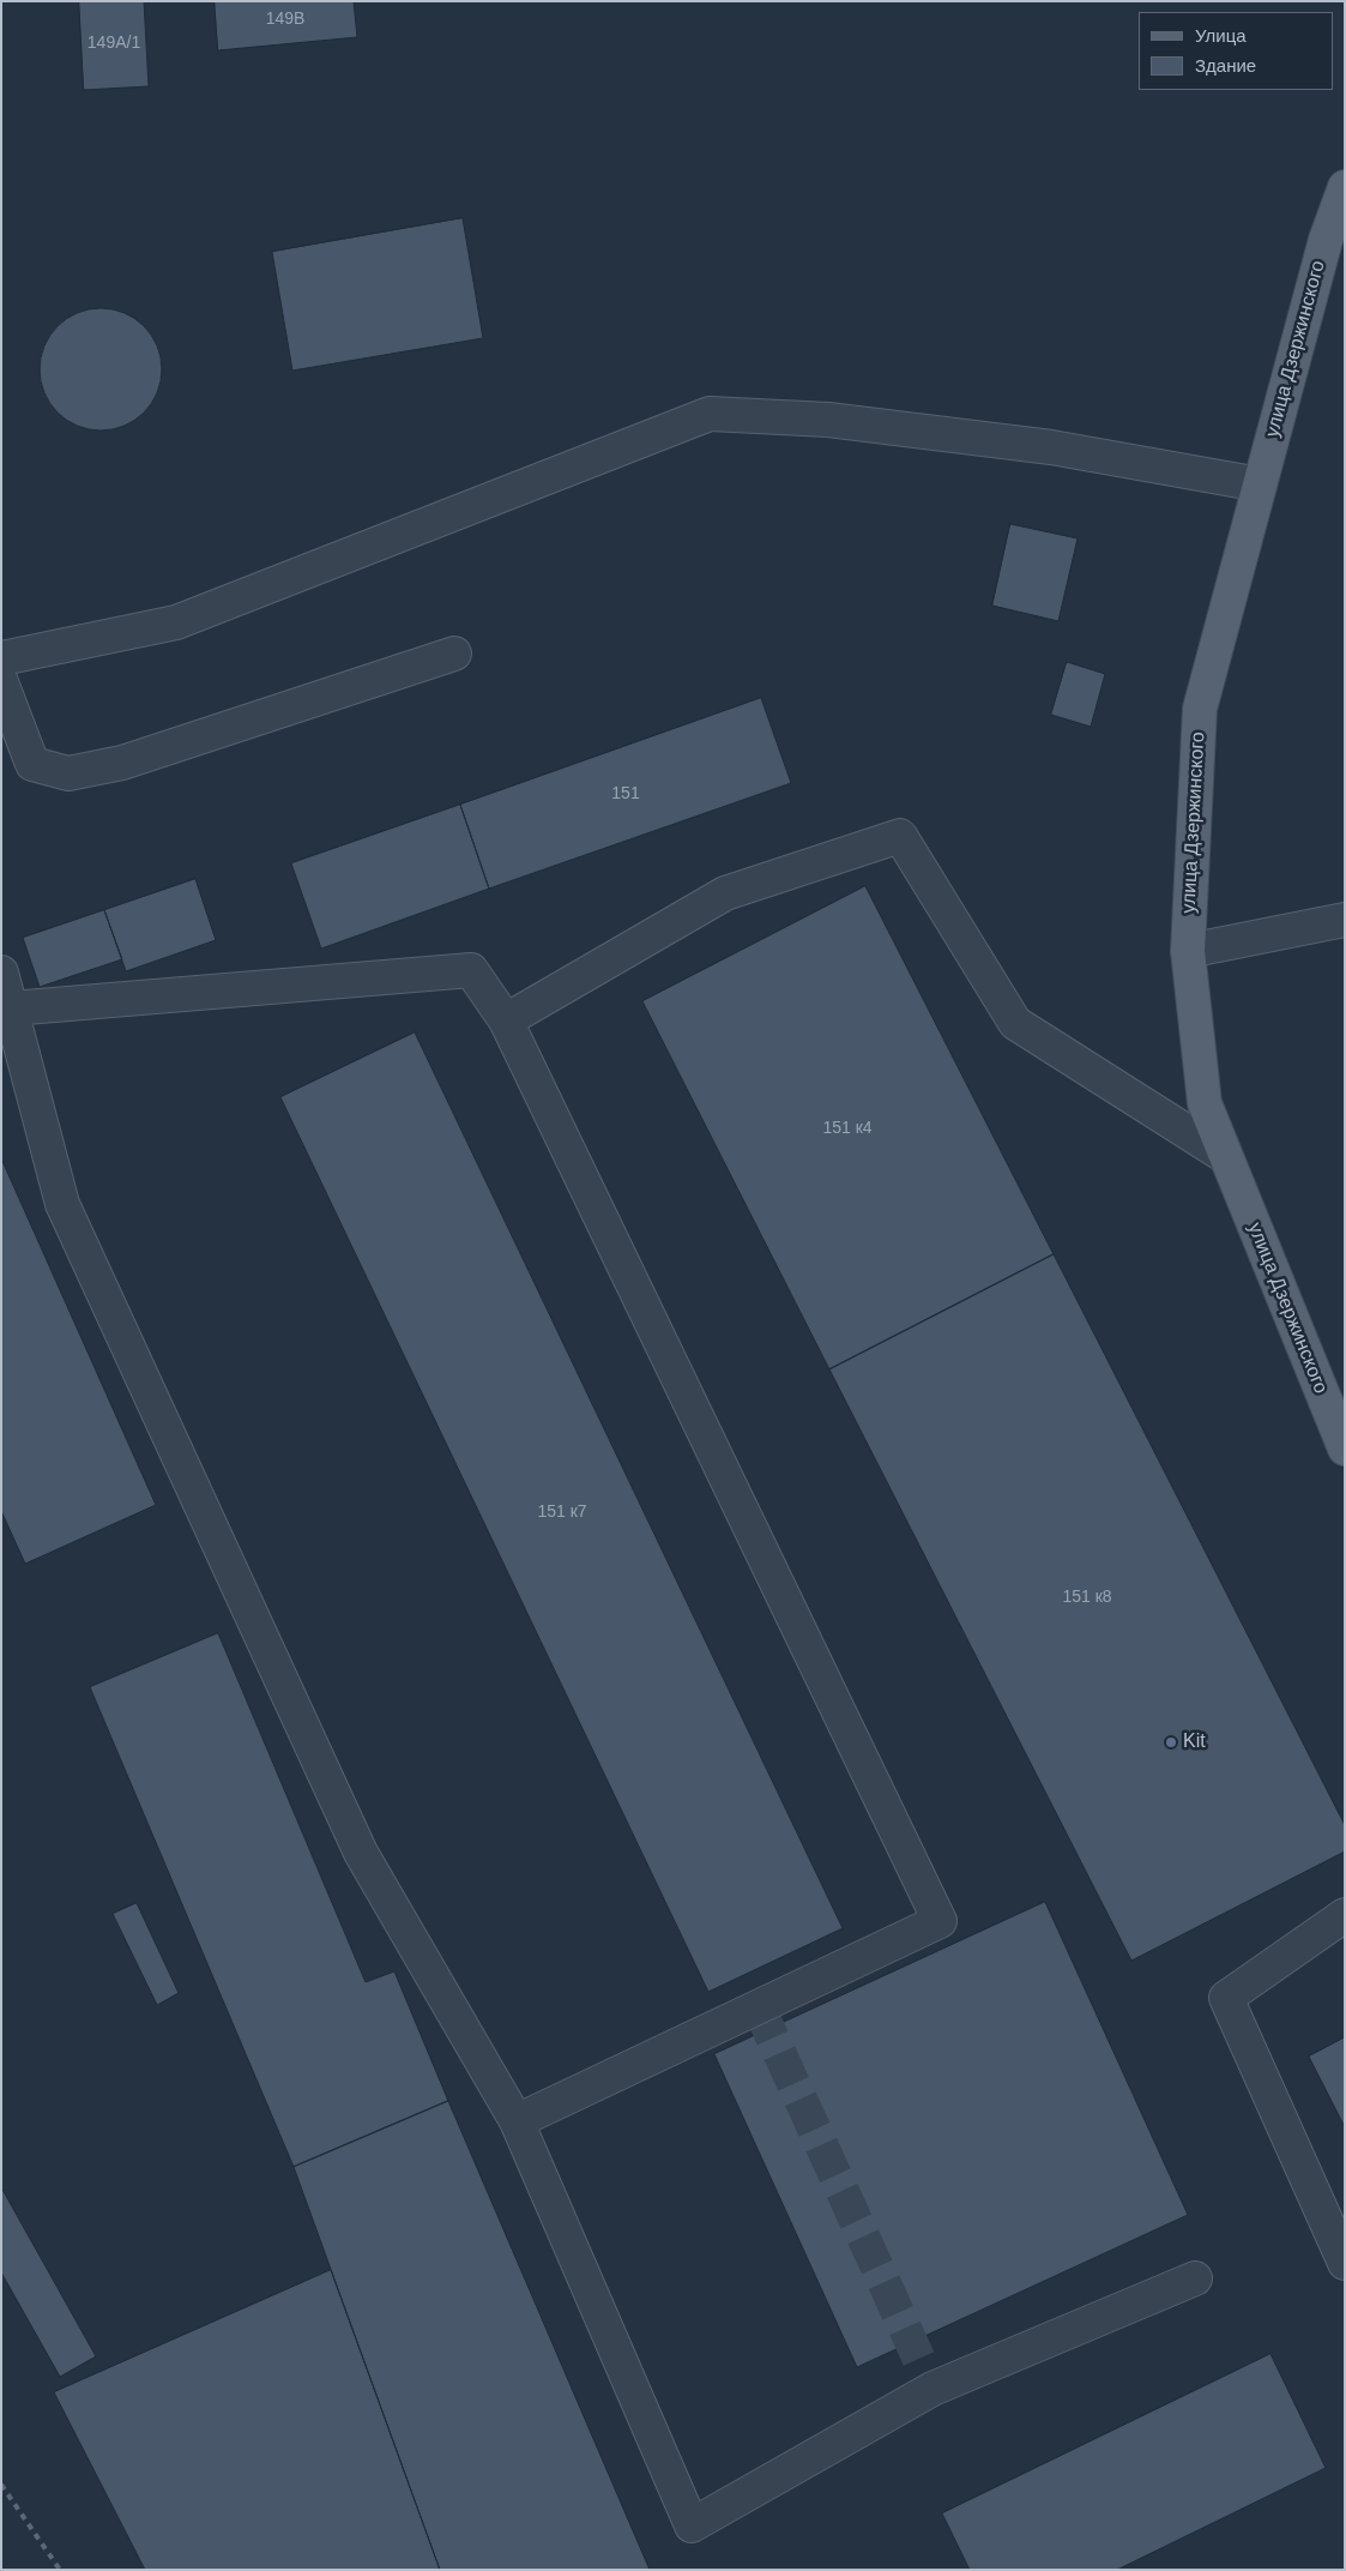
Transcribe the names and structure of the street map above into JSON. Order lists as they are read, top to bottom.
{
  "streets": {
    "main road": ["улица Дзержинского"]
  },
  "places": ["Kit"],
  "house_numbers": [
    "149В",
    "149А/1",
    "151",
    "151 к4",
    "151 к7",
    "151 к8"
  ],
  "legend": ["Улица", "Здание"]
}
